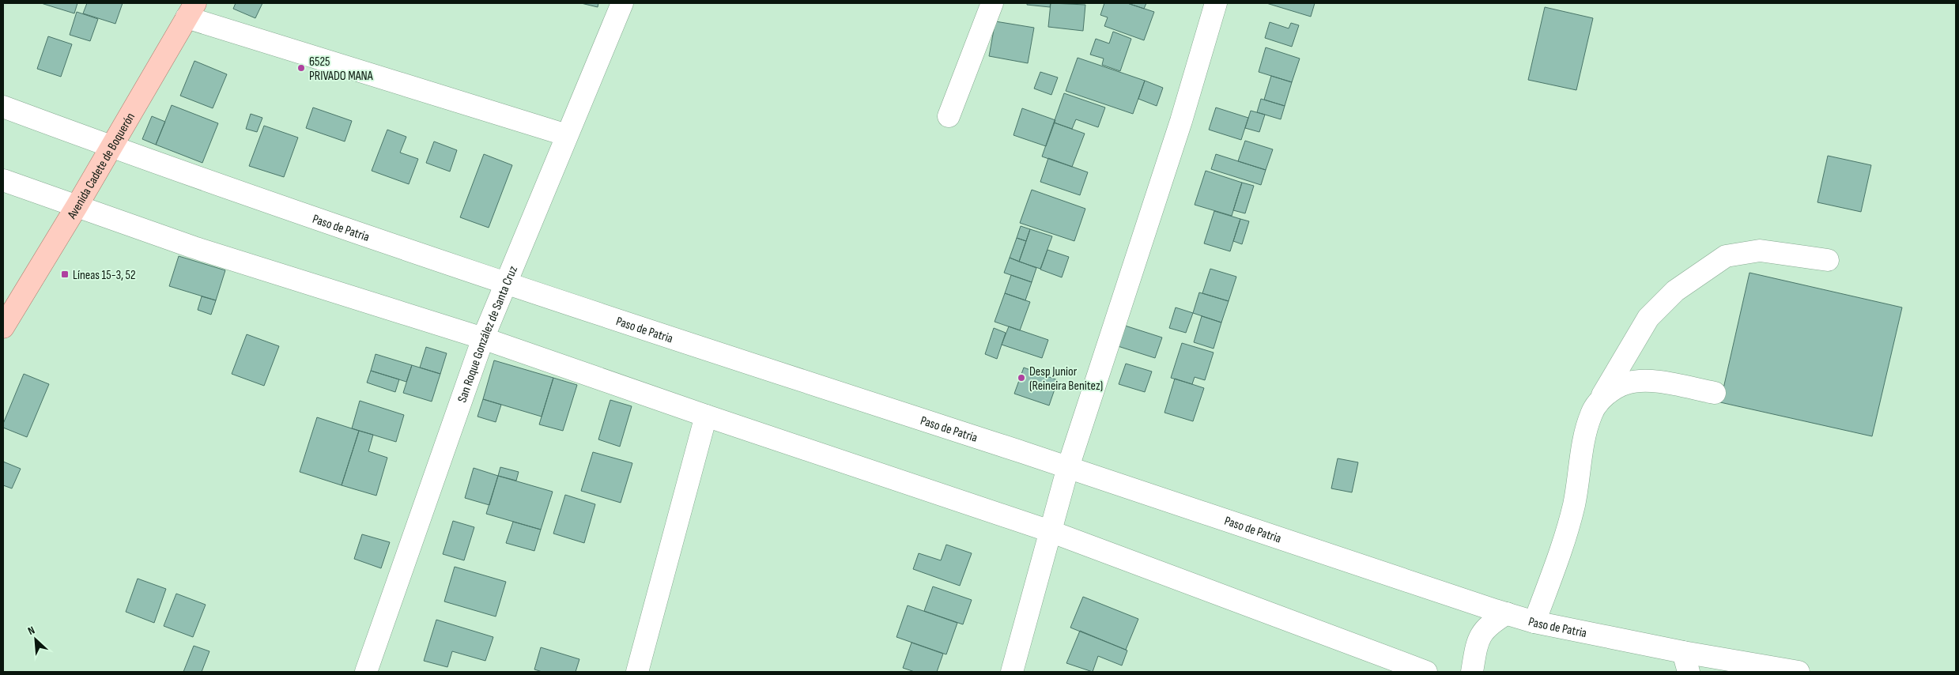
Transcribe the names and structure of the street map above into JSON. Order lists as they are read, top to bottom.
{
  "streets": {
    "main road": ["Avenida Cadete de Boquerón"],
    "street": ["Paso de Patria", "San Roque González de Santa Cruz"]
  },
  "crossings": [
    ["Avenida Cadete de Boquerón", "Paso de Patria"],
    ["Paso de Patria", "San Roque González de Santa Cruz"]
  ],
  "places": {
    "other": ["6525 PRIVADO MANA", "Desp Junior (Reineira Benitez)"],
    "transit": ["Líneas 15-3, 52"]
  },
  "north": "top left"
}
